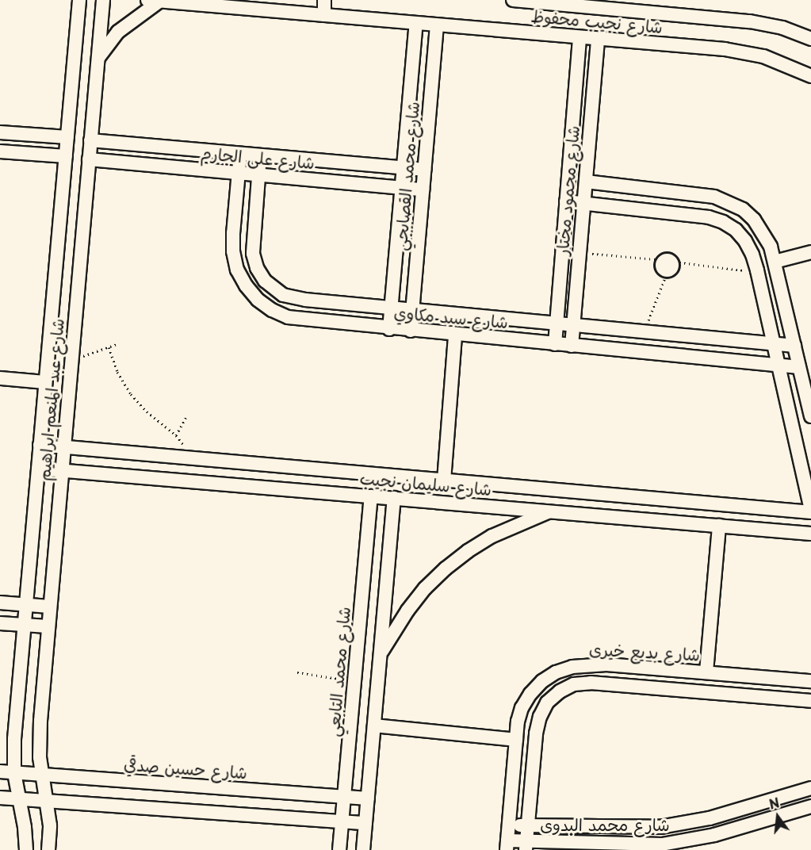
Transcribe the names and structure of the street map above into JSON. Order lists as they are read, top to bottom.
{
  "streets": {
    "street": [
      "شارع نجيب محفوظ",
      "شارع على الجارم",
      "شارع محمد القصابجي",
      "شارع محمود مختار",
      "شارع سيد مكاوي",
      "شارع عبد المنعم ابراهيم",
      "شارع سليمان نجيب",
      "شارع بديع خيرى",
      "شارع محمد التابعي",
      "شارع حسين صدقي",
      "شارع محمد البدوى"
    ]
  },
  "crossings": [
    ["شارع نجيب محفوظ", "شارع محمد القصابجي"],
    ["شارع نجيب محفوظ", "شارع محمود مختار"],
    ["شارع على الجارم", "شارع محمد القصابجي"],
    ["شارع على الجارم", "شارع سيد مكاوي"],
    ["شارع على الجارم", "شارع عبد المنعم ابراهيم"],
    ["شارع محمد القصابجي", "شارع سيد مكاوي"],
    ["شارع محمود مختار", "شارع سيد مكاوي"],
    ["شارع عبد المنعم ابراهيم", "شارع سليمان نجيب"],
    ["شارع عبد المنعم ابراهيم", "شارع حسين صدقي"],
    ["شارع سليمان نجيب", "شارع محمد التابعي"],
    ["شارع بديع خيرى", "شارع محمد البدوى"],
    ["شارع محمد التابعي", "شارع حسين صدقي"]
  ],
  "north": "top"
}
